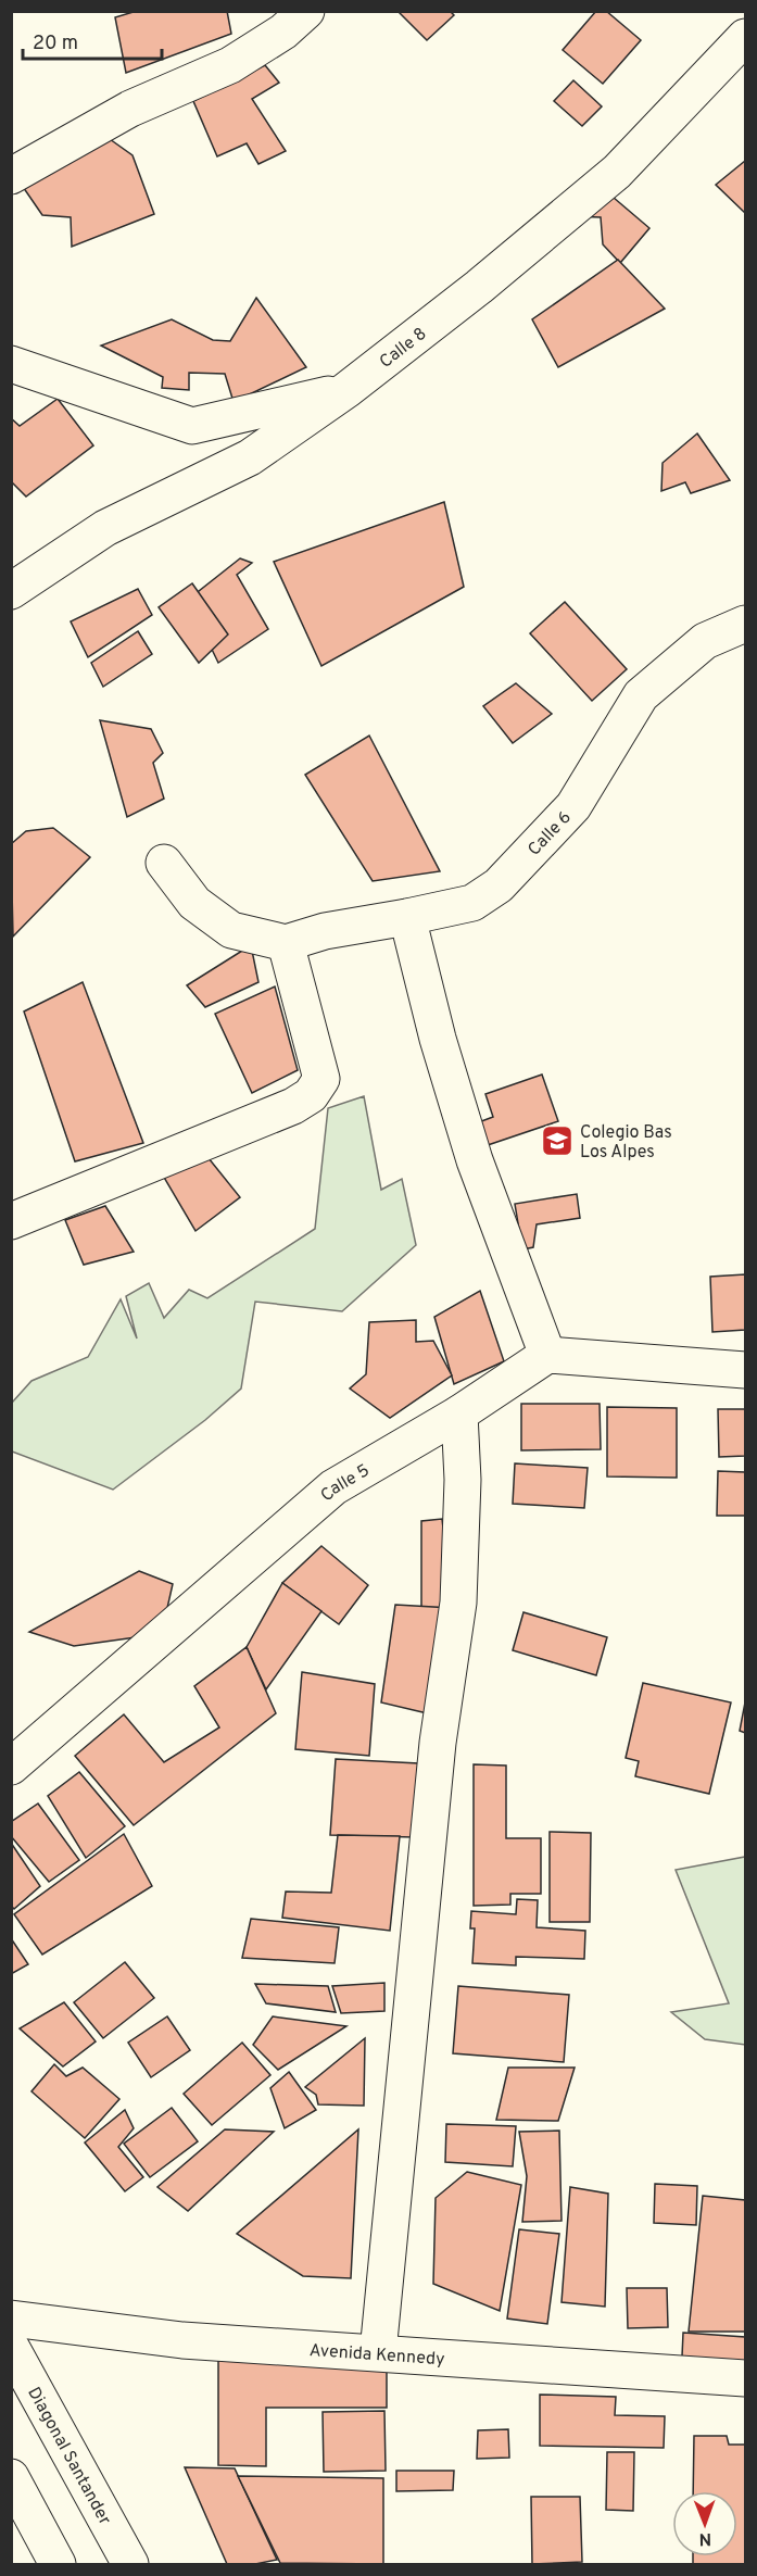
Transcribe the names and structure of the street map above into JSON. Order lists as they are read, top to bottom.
{
  "streets": {
    "street": [
      "Calle 8",
      "Calle 6",
      "Calle 5",
      "Avenida Kennedy",
      "Diagonal Santander"
    ]
  },
  "places": {
    "school or university": ["Colegio Bas Los Alpes"]
  },
  "scale_bar": "20 m",
  "north": "bottom"
}
